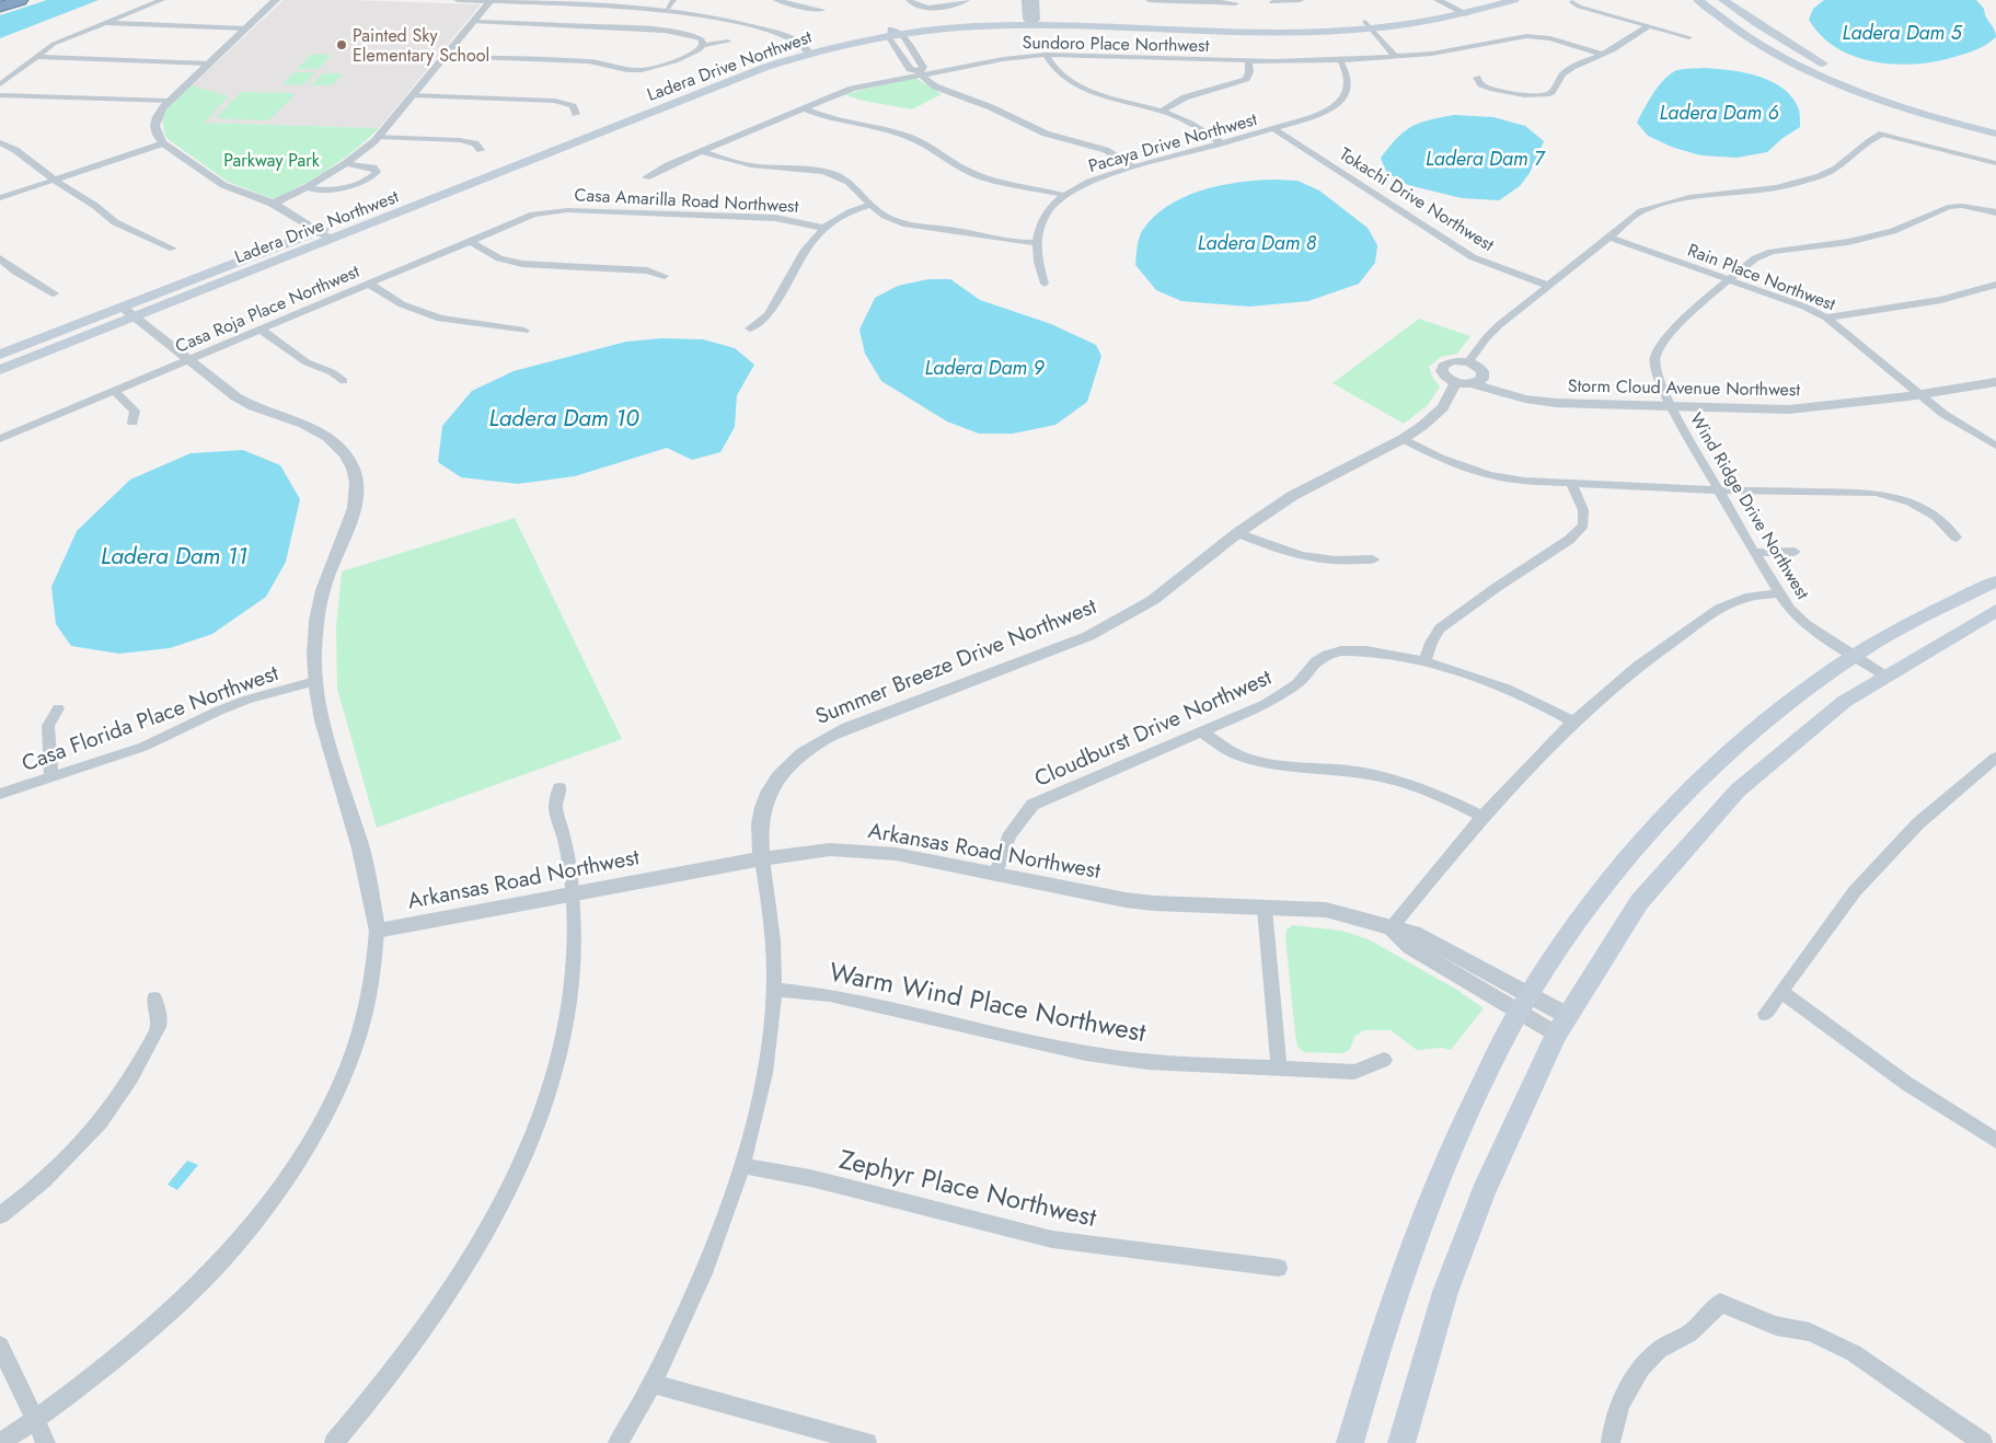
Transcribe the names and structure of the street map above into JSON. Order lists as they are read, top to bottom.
{
  "streets": {
    "main road": ["Ladera Drive Northwest"],
    "street": [
      "Sundoro Place Northwest",
      "Pacaya Drive Northwest",
      "Tokachi Drive Northwest",
      "Casa Amarilla Road Northwest",
      "Rain Place Northwest",
      "Casa Roja Place Northwest",
      "Storm Cloud Avenue Northwest",
      "Wind Ridge Drive Northwest",
      "Summer Breeze Drive Northwest",
      "Casa Florida Place Northwest",
      "Cloudburst Drive Northwest",
      "Arkansas Road Northwest",
      "Warm Wind Place Northwest",
      "Zephyr Place Northwest"
    ]
  },
  "crossings": [
    ["Sundoro Place Northwest", "Pacaya Drive Northwest"],
    ["Pacaya Drive Northwest", "Tokachi Drive Northwest"],
    ["Casa Amarilla Road Northwest", "Casa Roja Place Northwest"],
    ["Rain Place Northwest", "Storm Cloud Avenue Northwest"],
    ["Rain Place Northwest", "Wind Ridge Drive Northwest"],
    ["Storm Cloud Avenue Northwest", "Wind Ridge Drive Northwest"],
    ["Storm Cloud Avenue Northwest", "Summer Breeze Drive Northwest"],
    ["Summer Breeze Drive Northwest", "Arkansas Road Northwest"],
    ["Summer Breeze Drive Northwest", "Warm Wind Place Northwest"],
    ["Summer Breeze Drive Northwest", "Zephyr Place Northwest"],
    ["Cloudburst Drive Northwest", "Arkansas Road Northwest"]
  ],
  "water": [
    "Ladera Dam 5",
    "Ladera Dam 6",
    "Ladera Dam 7",
    "Ladera Dam 8",
    "Ladera Dam 9",
    "Ladera Dam 10",
    "Ladera Dam 11"
  ],
  "parks": ["Parkway Park"],
  "places": ["Painted Sky Elementary School"]
}
